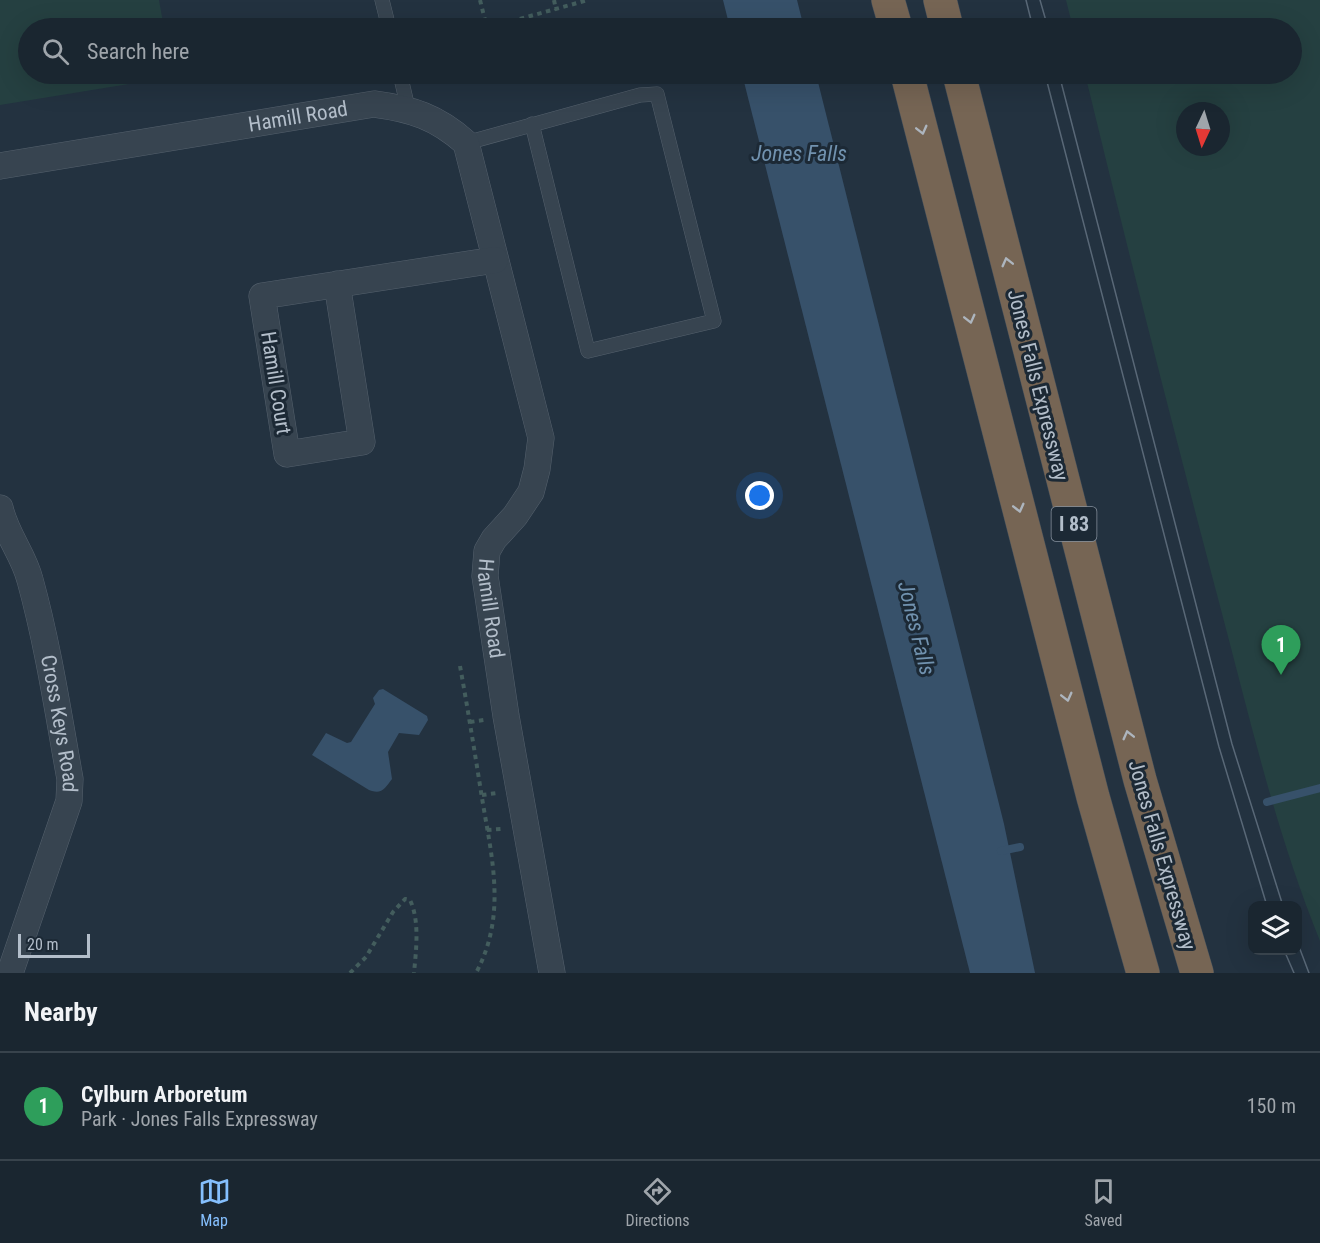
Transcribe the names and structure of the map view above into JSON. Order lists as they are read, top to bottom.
{
  "streets": {
    "highway": ["Jones Falls Expressway", "I 83"],
    "street": ["Hamill Road", "Hamill Court", "Cross Keys Road"]
  },
  "water": ["Jones Falls"],
  "scale_bar": "20 m",
  "north": "bottom",
  "page": {
    "search": "Search here",
    "pins": "1",
    "scale": "20 m",
    "heading": "Nearby",
    "list": [
      {
        "mark": "1",
        "name": "Cylburn Arboretum",
        "note": "Park · Jones Falls Expressway",
        "value": "150 m"
      }
    ],
    "nav": ["Map", "Directions", "Saved"]
  }
}
